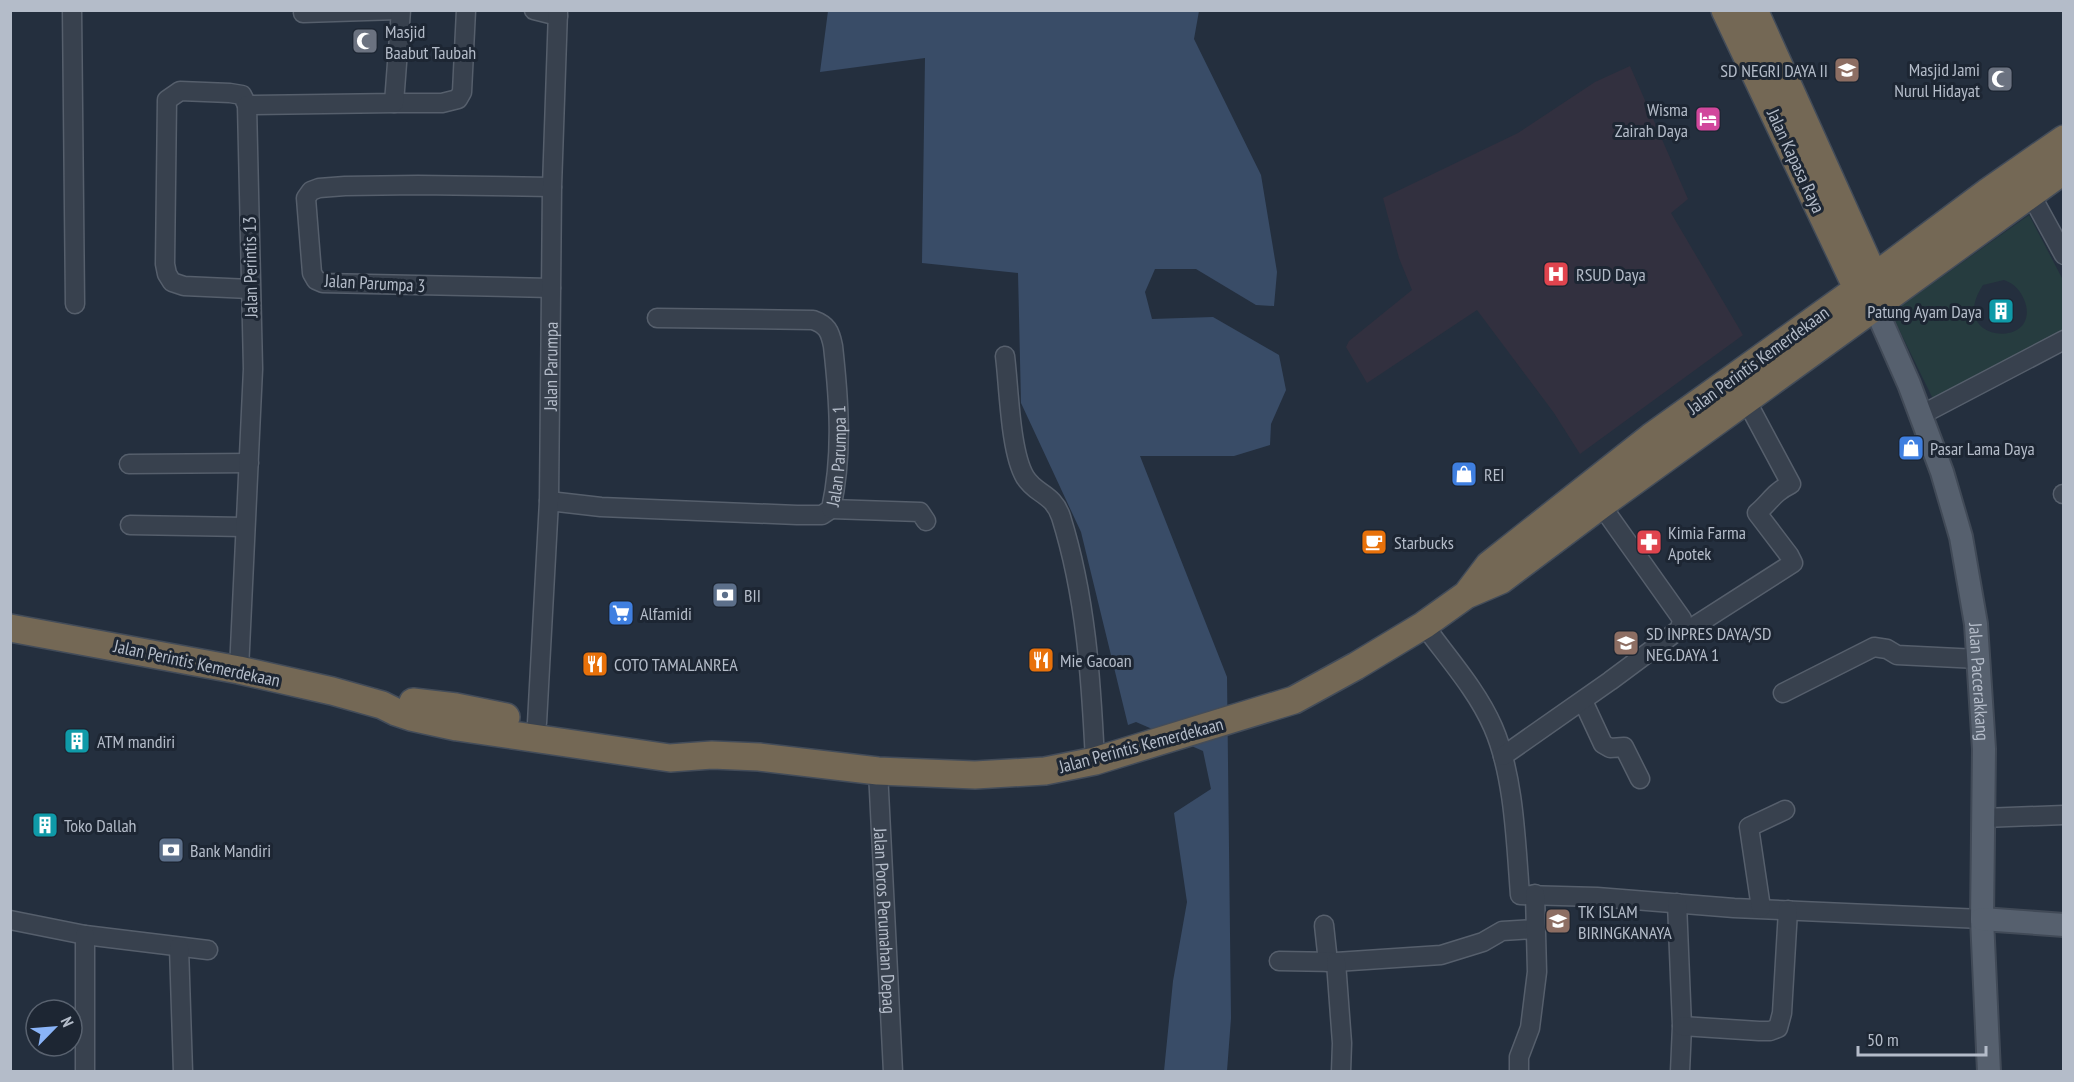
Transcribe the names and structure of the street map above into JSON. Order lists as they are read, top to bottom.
{
  "streets": {
    "highway": ["Jalan Kapasa Raya", "Jalan Perintis Kemerdekaan"],
    "main road": ["Jalan Paccerakkang"],
    "street": [
      "Jalan Perintis 13",
      "Jalan Parumpa 3",
      "Jalan Parumpa",
      "Jalan Parumpa 1",
      "Jalan Poros Perumahan Depag"
    ]
  },
  "crossings": [
    ["Jalan Kapasa Raya", "Jalan Perintis Kemerdekaan"],
    ["Jalan Kapasa Raya", "Jalan Paccerakkang"],
    ["Jalan Perintis 13", "Jalan Perintis Kemerdekaan"],
    ["Jalan Parumpa 3", "Jalan Parumpa"],
    ["Jalan Perintis Kemerdekaan", "Jalan Parumpa"],
    ["Jalan Perintis Kemerdekaan", "Jalan Paccerakkang"],
    ["Jalan Perintis Kemerdekaan", "Jalan Poros Perumahan Depag"],
    ["Jalan Parumpa", "Jalan Parumpa 1"]
  ],
  "places": {
    "mosque": ["Masjid Baabut Taubah", "Masjid Jami Nurul Hidayat"],
    "school or university": ["SD NEGRI DAYA II", "SD INPRES DAYA/SD NEG.DAYA 1", "TK ISLAM BIRINGKANAYA"],
    "hotel": ["Wisma Zairah Daya"],
    "hospital": ["RSUD Daya"],
    "building": ["Patung Ayam Daya", "ATM mandiri", "Toko Dallah"],
    "shop": ["Pasar Lama Daya", "REI"],
    "cafe": ["Starbucks"],
    "pharmacy": ["Kimia Farma Apotek"],
    "bank": ["BII", "Bank Mandiri"],
    "supermarket": ["Alfamidi"],
    "restaurant": ["Mie Gacoan", "COTO TAMALANREA"]
  },
  "scale_bar": "50 m",
  "north": "top right"
}
